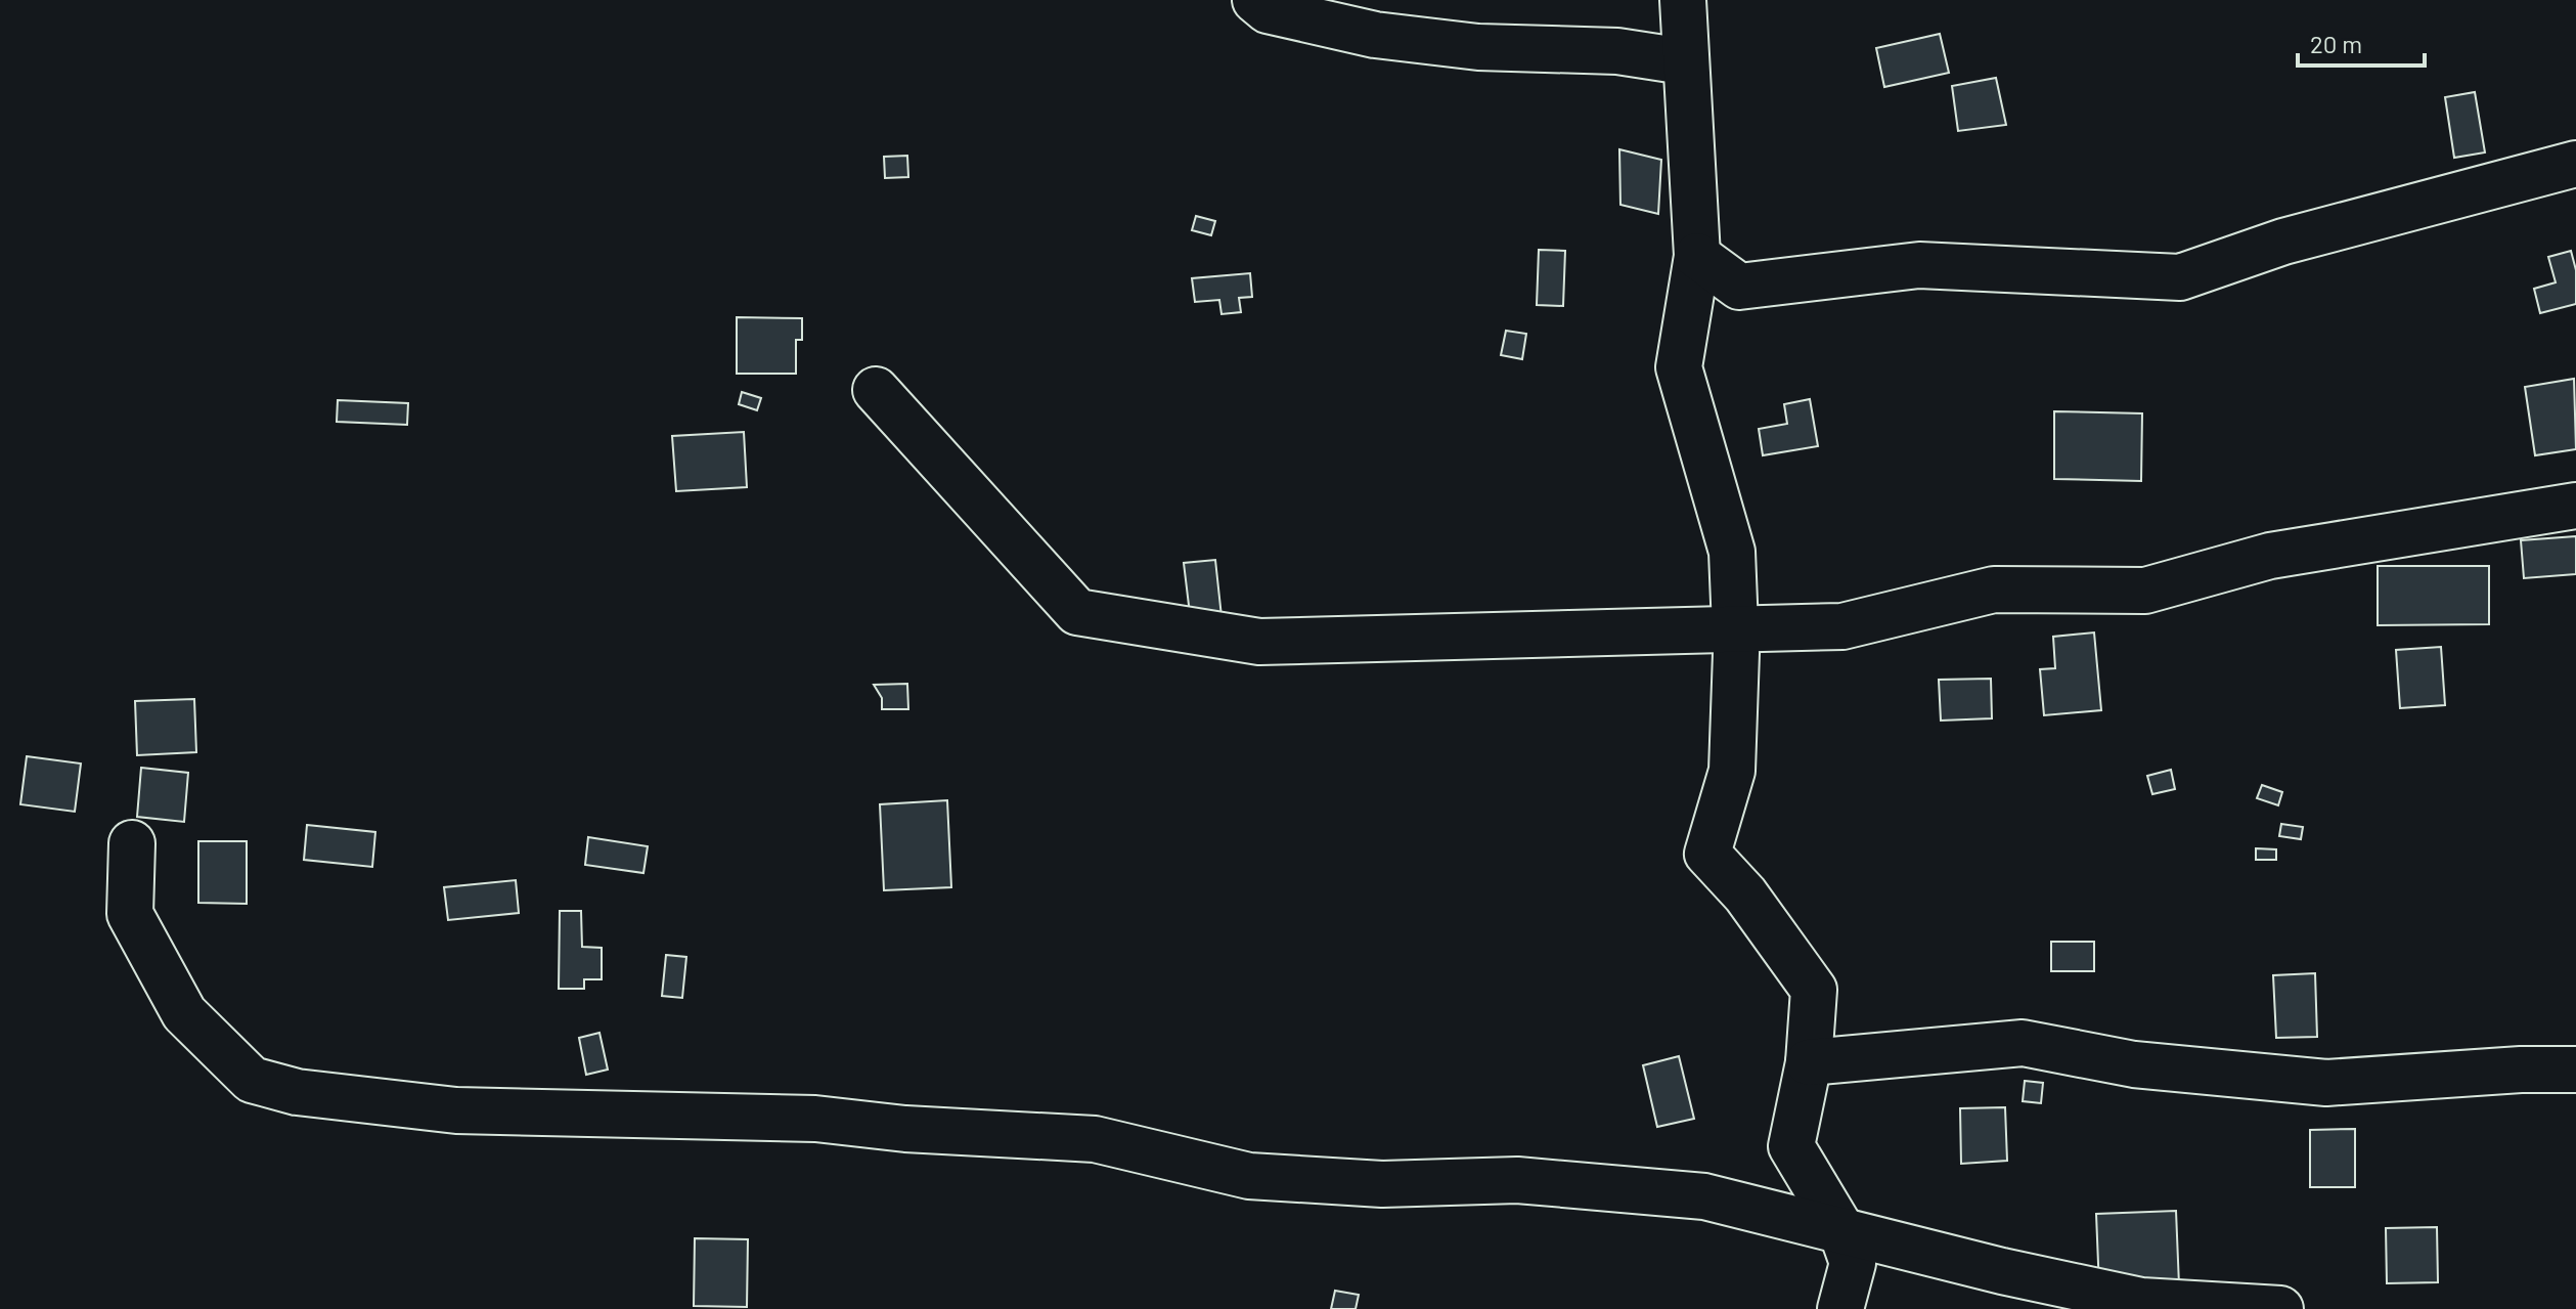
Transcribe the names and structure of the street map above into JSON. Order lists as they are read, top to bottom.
{
  "scale_bar": "20 m"
}
